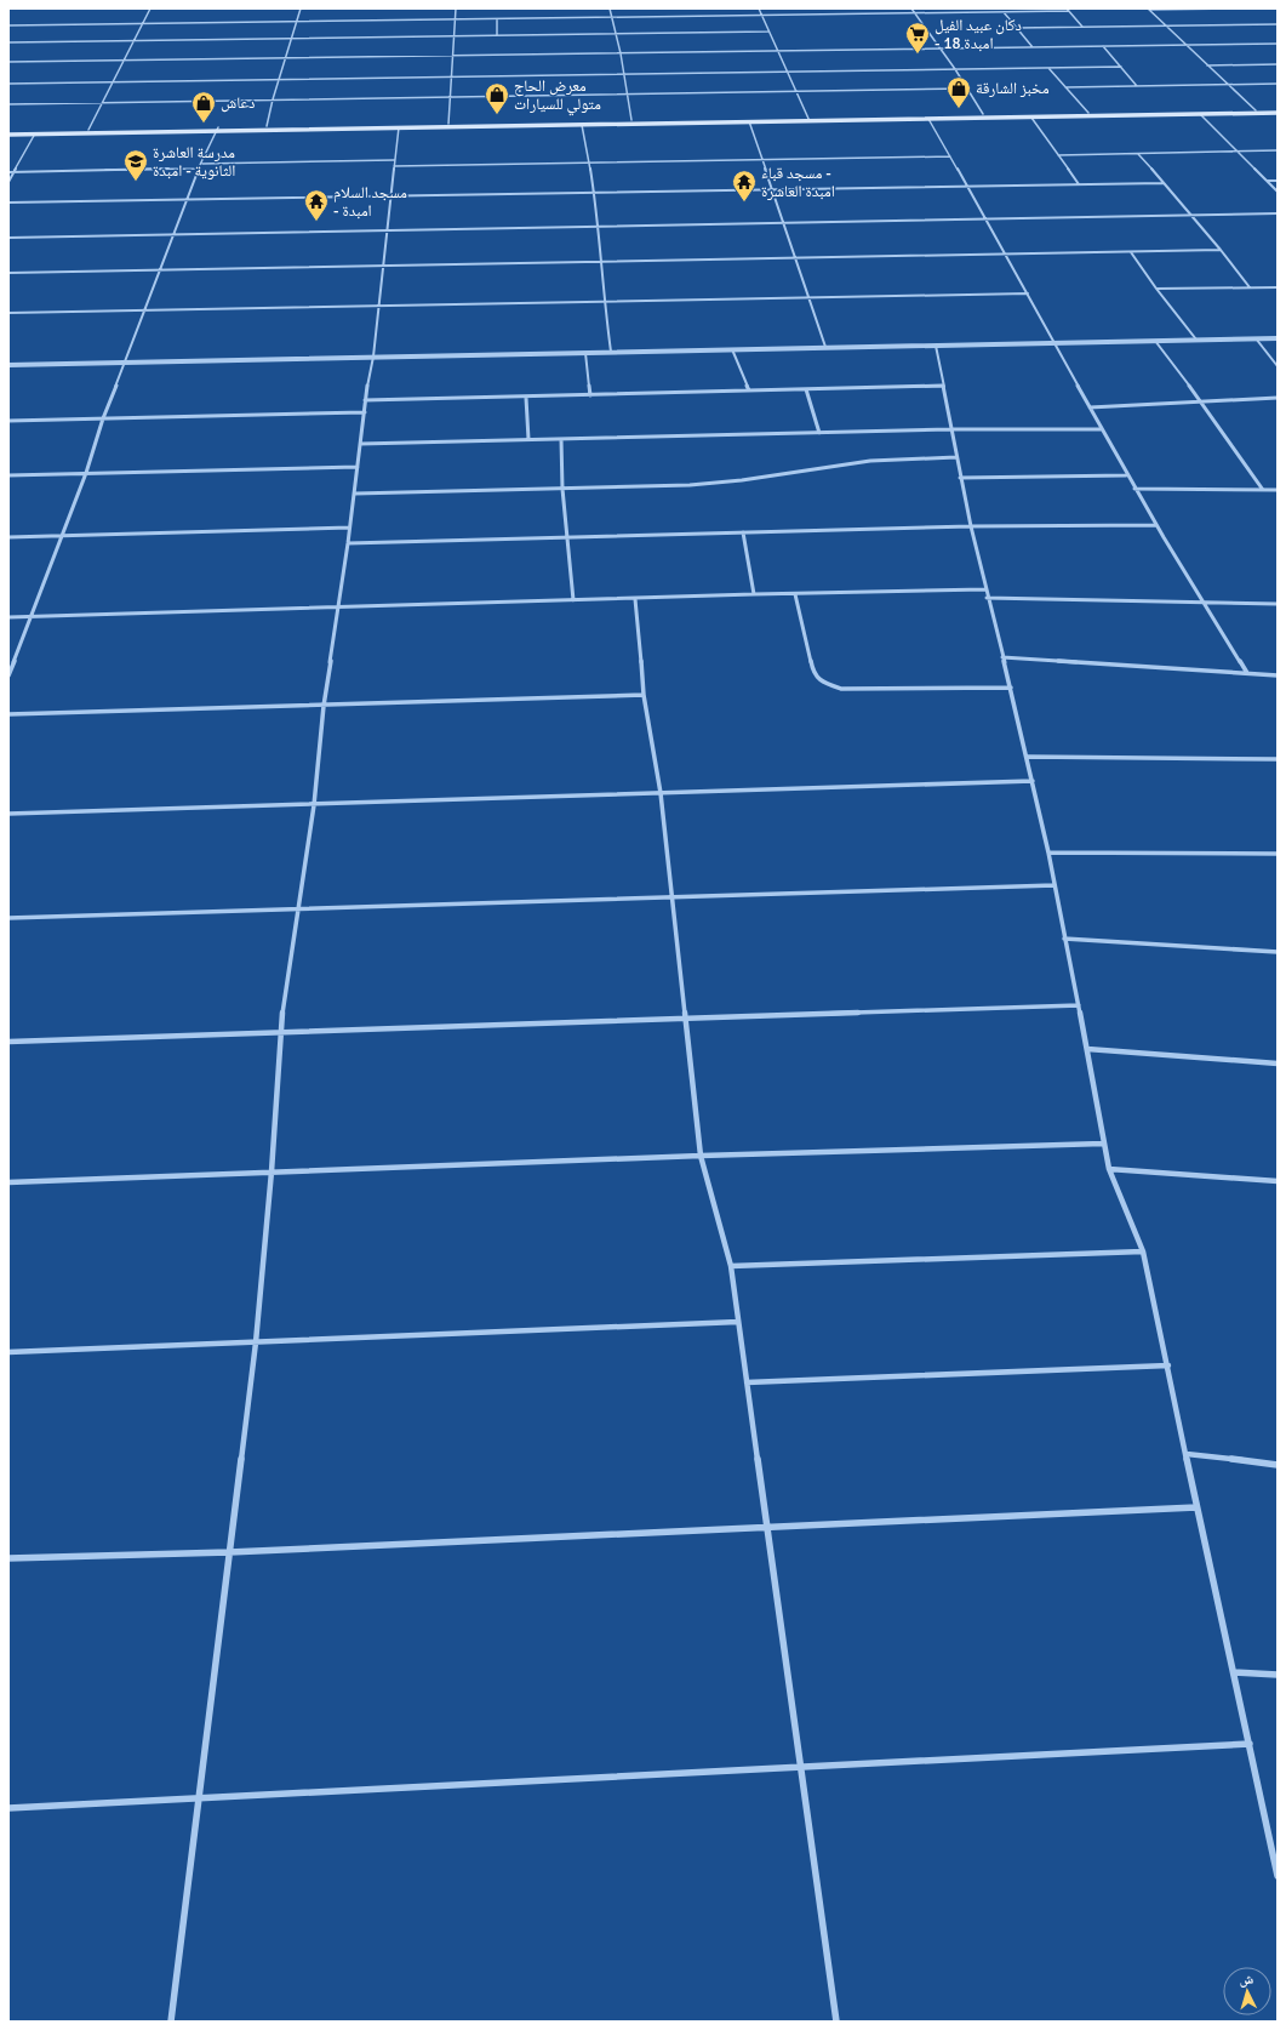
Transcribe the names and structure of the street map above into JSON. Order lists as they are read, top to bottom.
{
  "places": {
    "supermarket": ["دكان عبيد الفيل - امبدة 18"],
    "shop": ["مخبز الشارقة", "معرض الحاج متولي للسيارات", "دعاش"],
    "school or university": ["مدرسة العاشرة الثانوية - امبدة"],
    "temple": ["مسجد قباء - امبدة العاشرة", "مسجد السلام - امبدة"]
  },
  "north": "top"
}
